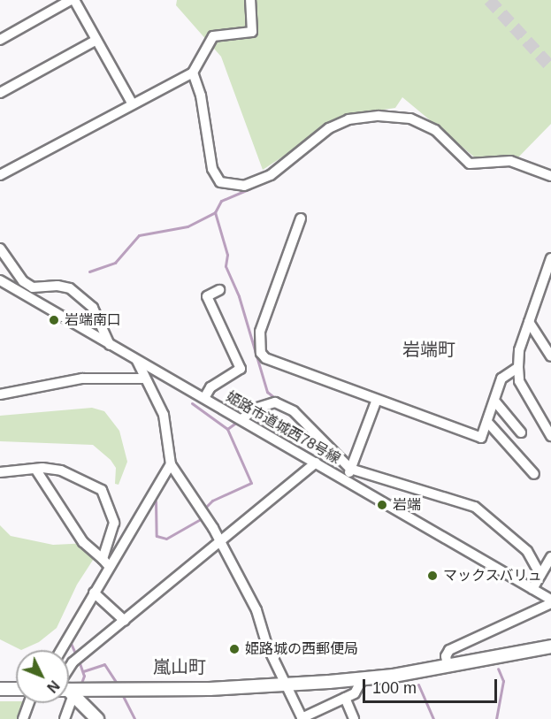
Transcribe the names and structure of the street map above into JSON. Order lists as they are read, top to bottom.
{
  "streets": {
    "street": ["姫路市道城西78号線"]
  },
  "districts": ["岩端町", "嵐山町"],
  "places": [
    "岩端南口",
    "岩端",
    "マックスバリュ",
    "姫路城の西郵便局"
  ],
  "scale_bar": "100 m",
  "north": "bottom right"
}
